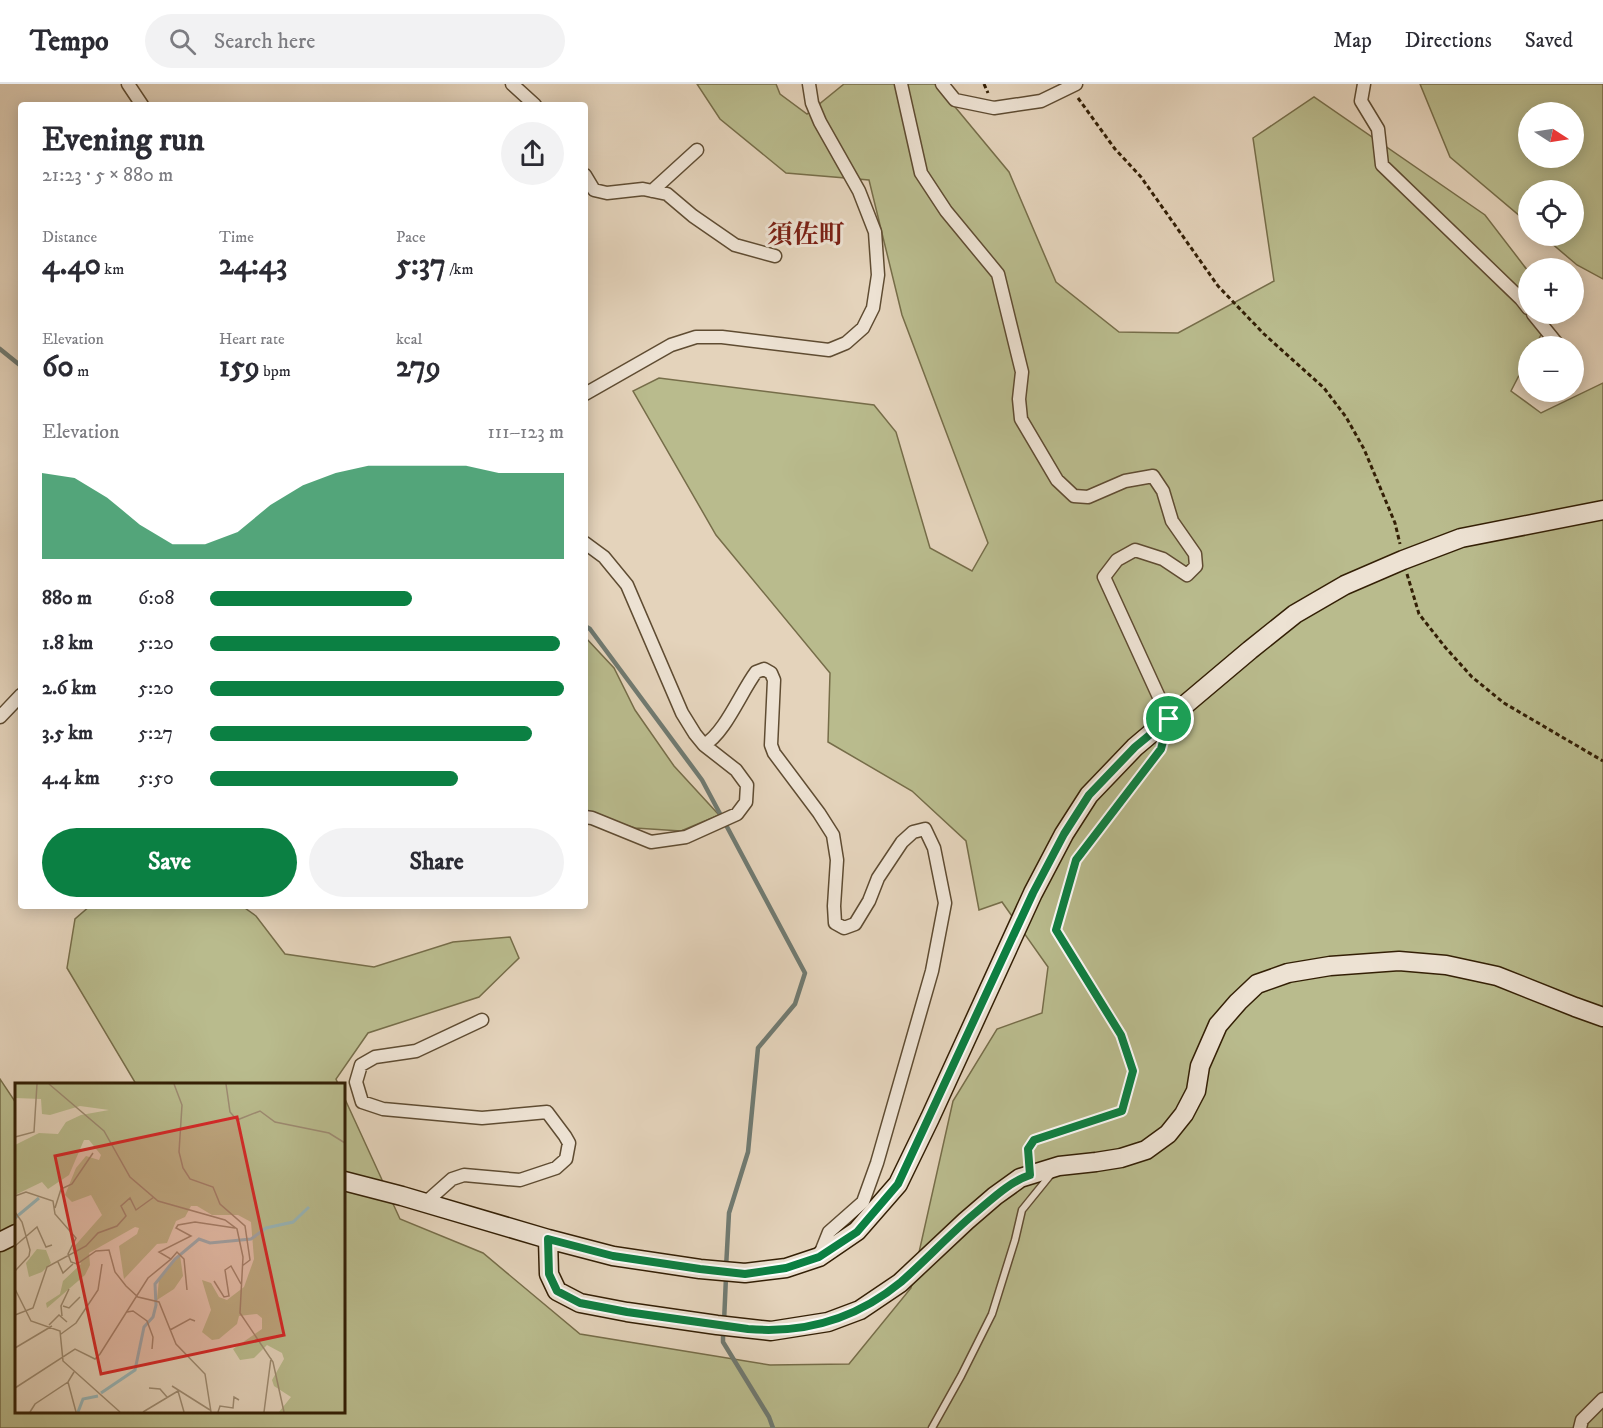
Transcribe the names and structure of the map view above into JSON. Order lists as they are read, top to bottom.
{
  "districts": ["須佐町"],
  "north": "right",
  "page": {
    "header": "Tempo",
    "search": "Search here",
    "nav": ["Map", "Directions", "Saved"],
    "map_buttons": ["+", "−"],
    "heading": ["Evening run", "21:23 · 5 × 880 m"],
    "stats": [
      ["Distance", "4.40 km"],
      ["Time", "24:43"],
      ["Pace", "5:37 /km"],
      ["Elevation", "60 m"],
      ["Heart rate", "159 bpm"],
      ["kcal", "279"]
    ],
    "chart": ["Elevation", "111–123 m"],
    "list": [
      {
        "name": "880 m",
        "note": "6:08"
      },
      {
        "name": "1.8 km",
        "note": "5:20"
      },
      {
        "name": "2.6 km",
        "note": "5:20"
      },
      {
        "name": "3.5 km",
        "note": "5:27"
      },
      {
        "name": "4.4 km",
        "note": "5:50"
      }
    ],
    "buttons": ["Save", "Share"]
  }
}
